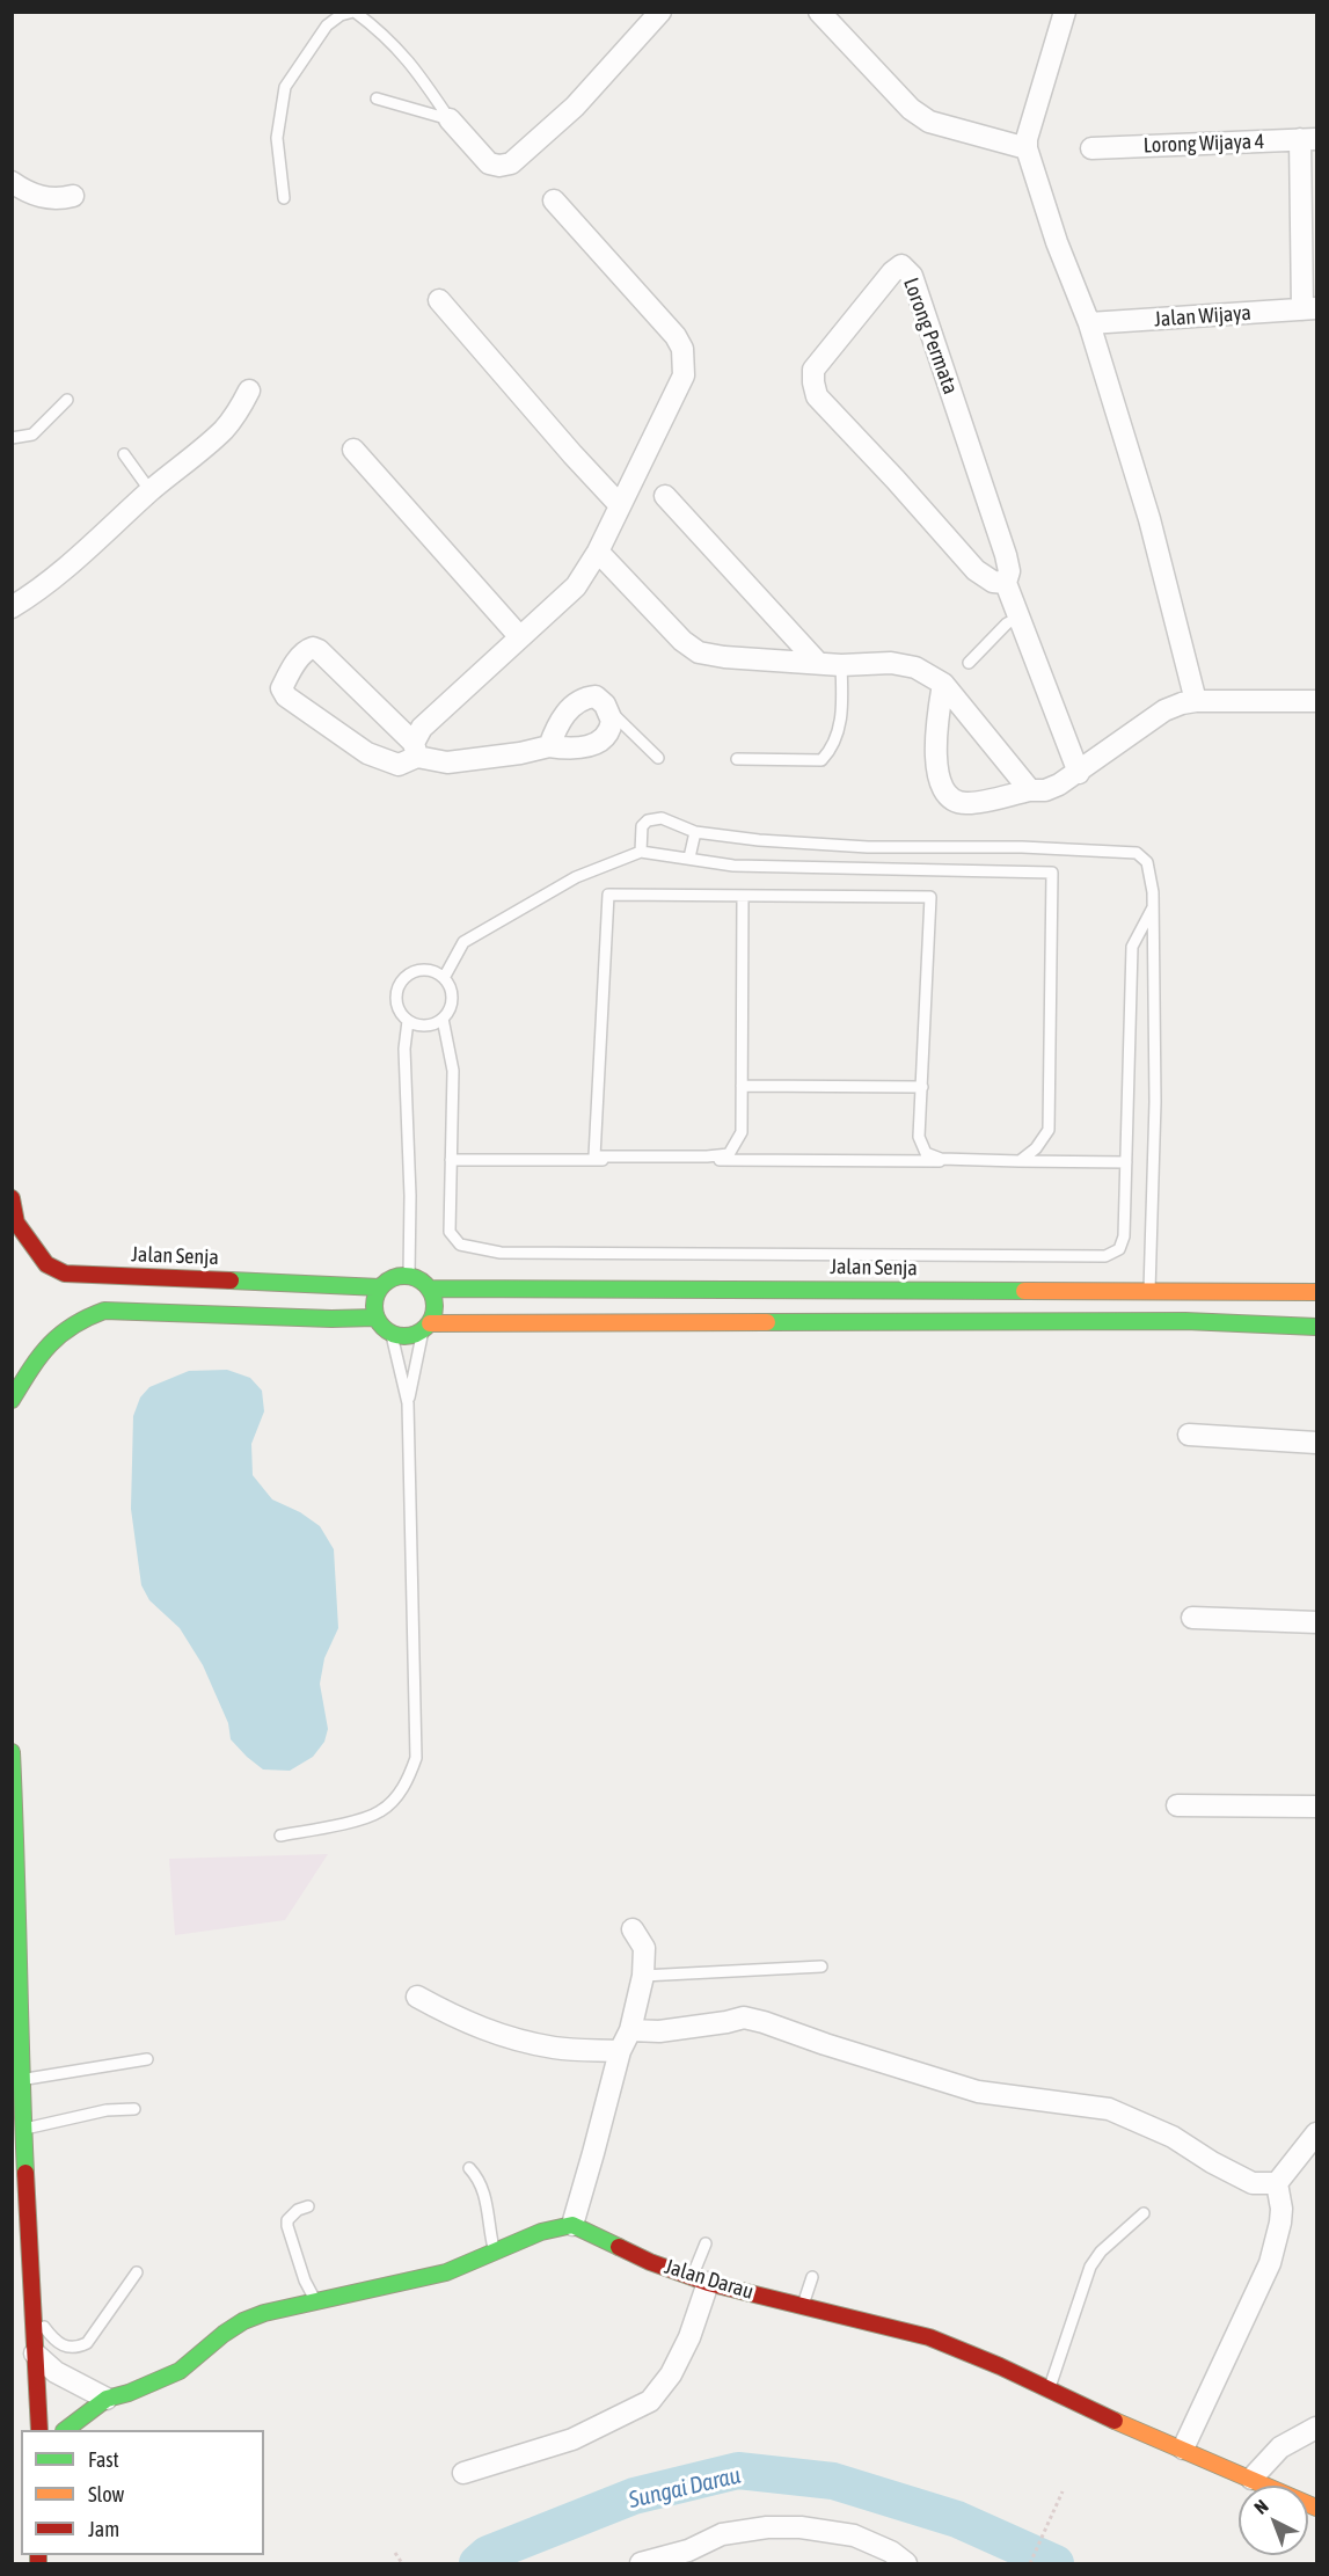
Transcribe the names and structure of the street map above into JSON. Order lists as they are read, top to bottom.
{
  "streets": {
    "main road": ["Jalan Senja", "Jalan Darau"],
    "street": ["Lorong Wijaya 4", "Jalan Wijaya", "Lorong Permata"]
  },
  "water": ["Sungai Darau"],
  "legend": ["Fast", "Slow", "Jam"],
  "north": "top left"
}
